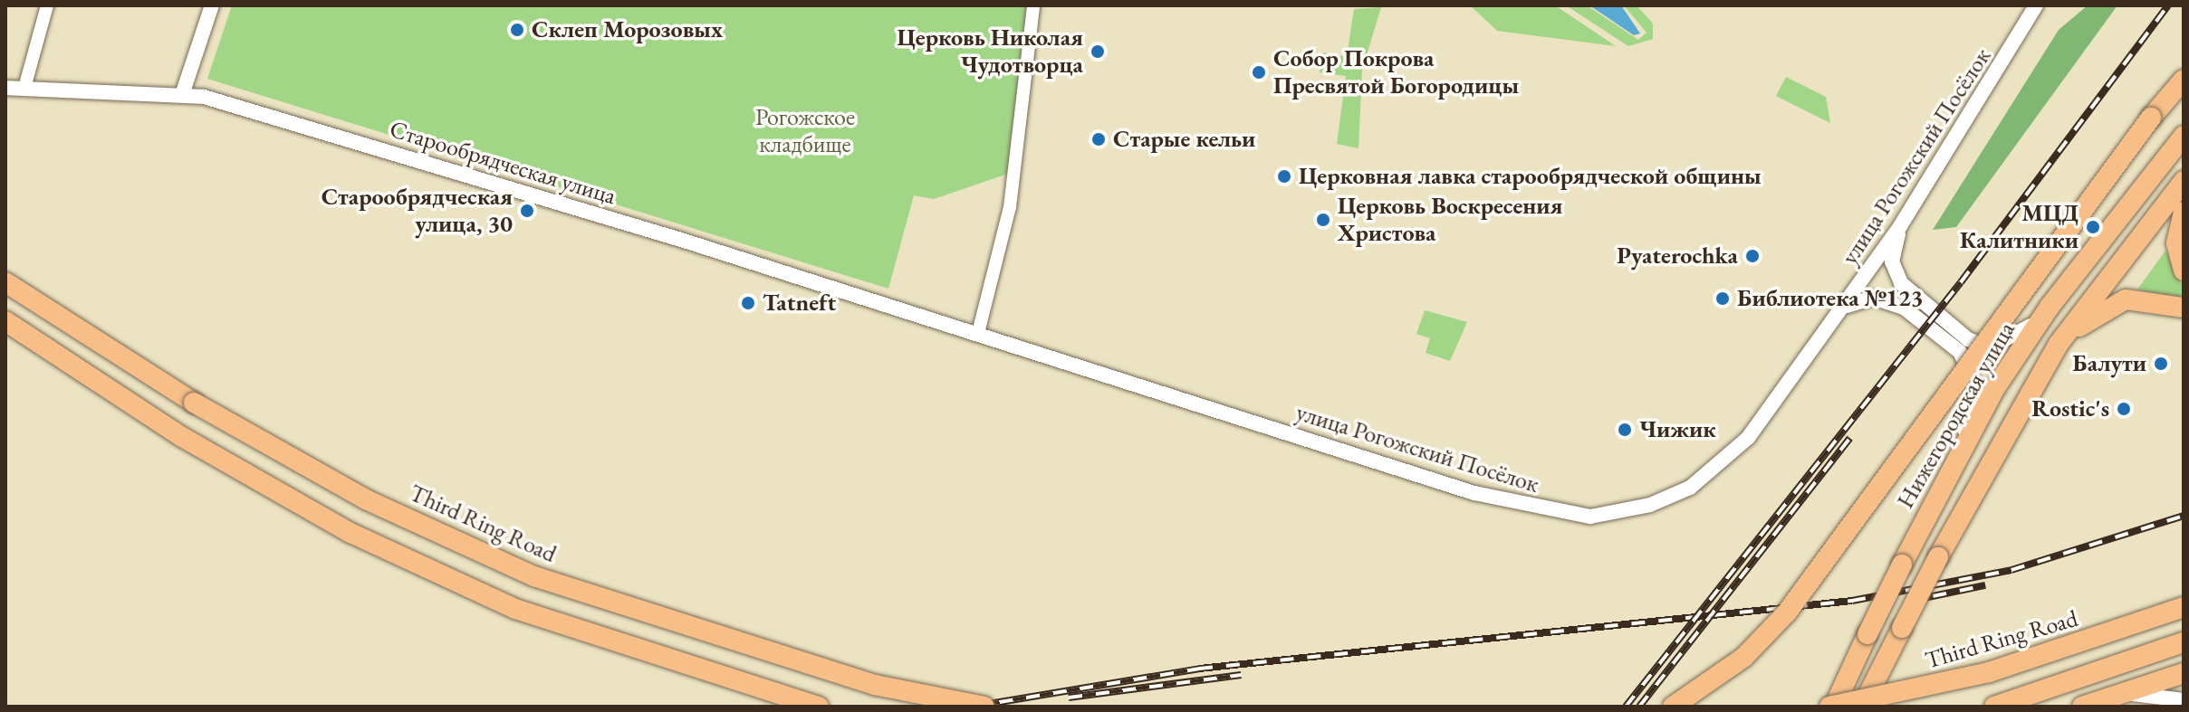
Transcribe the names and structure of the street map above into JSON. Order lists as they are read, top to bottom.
{
  "streets": {
    "main road": ["Нижегородская улица", "Third Ring Road"],
    "street": ["улица Рогожский Посёлок", "Старообрядческая улица"]
  },
  "crossings": [
    ["улица Рогожский Посёлок", "Старообрядческая улица"],
    ["Нижегородская улица", "Third Ring Road"]
  ],
  "parks": ["Рогожское кладбище"],
  "places": [
    "Склеп Морозовых",
    "Церковь Николая Чудотворца",
    "Собор Покрова Пресвятой Богородицы",
    "Старые кельи",
    "Церковная лавка старообрядческой общины",
    "Старообрядческая улица, 30",
    "Церковь Воскресения Христова",
    "МЦД Калитники",
    "Pyaterochka",
    "Библиотека №123",
    "Tatneft",
    "Балути",
    "Rostic's",
    "Чижик"
  ]
}
